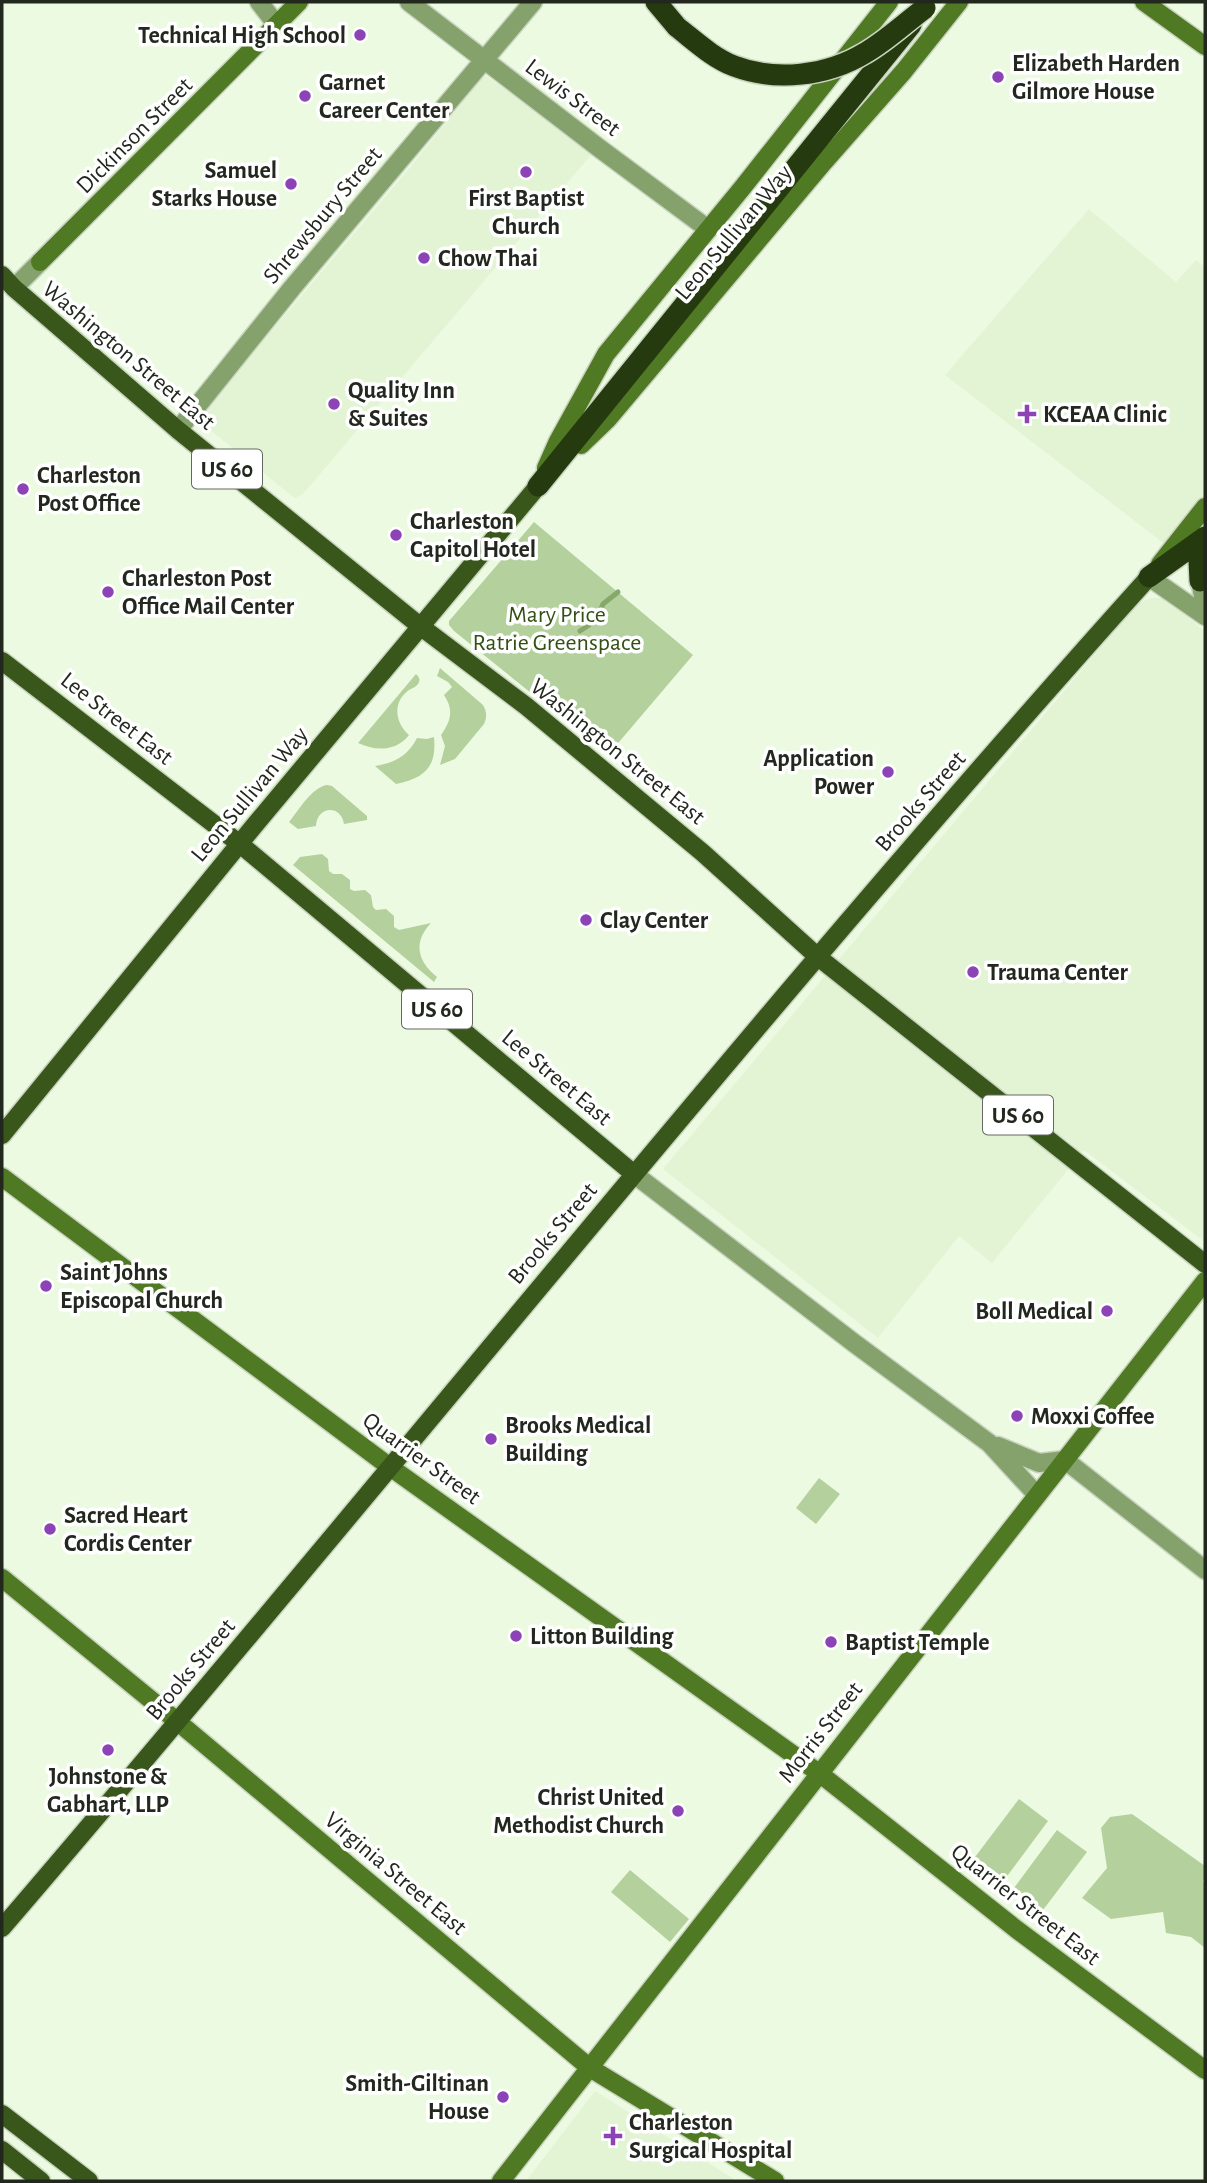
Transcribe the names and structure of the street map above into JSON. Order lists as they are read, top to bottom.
{
  "streets": {
    "main road": [
      "Leon Sullivan Way",
      "Washington Street East",
      "US 60",
      "Lee Street East",
      "Brooks Street"
    ],
    "street": [
      "Lewis Street",
      "Dickinson Street",
      "Shrewsbury Street",
      "Quarrier Street",
      "Morris Street",
      "Virginia Street East",
      "Quarrier Street East"
    ]
  },
  "crossings": [
    ["Lewis Street", "Shrewsbury Street"],
    ["Lewis Street", "Leon Sullivan Way"],
    ["Dickinson Street", "Washington Street East"],
    ["Shrewsbury Street", "Washington Street East"],
    ["Leon Sullivan Way", "Washington Street East"],
    ["Leon Sullivan Way", "Lee Street East"],
    ["Washington Street East", "Brooks Street"],
    ["Lee Street East", "Brooks Street"],
    ["Lee Street East", "Morris Street"],
    ["Brooks Street", "Quarrier Street"],
    ["Brooks Street", "Virginia Street East"],
    ["Quarrier Street", "Morris Street"],
    ["Quarrier Street", "Quarrier Street East"],
    ["Morris Street", "Virginia Street East"],
    ["Morris Street", "Quarrier Street East"]
  ],
  "parks": ["Mary Price Ratrie Greenspace"],
  "places": {
    "other": [
      "Technical High School",
      "Elizabeth Harden Gilmore House",
      "Garnet Career Center",
      "First Baptist Church",
      "Samuel Starks House",
      "Chow Thai",
      "Quality Inn & Suites",
      "Charleston Post Office",
      "Charleston Capitol Hotel",
      "Charleston Post Office Mail Center",
      "Application Power",
      "Clay Center",
      "Trauma Center",
      "Saint Johns Episcopal Church",
      "Boll Medical",
      "Moxxi Coffee",
      "Brooks Medical Building",
      "Sacred Heart Cordis Center",
      "Litton Building",
      "Baptist Temple",
      "Johnstone & Gabhart, LLP",
      "Christ United Methodist Church",
      "Smith-Giltinan House"
    ],
    "health": ["KCEAA Clinic", "Charleston Surgical Hospital"]
  }
}
